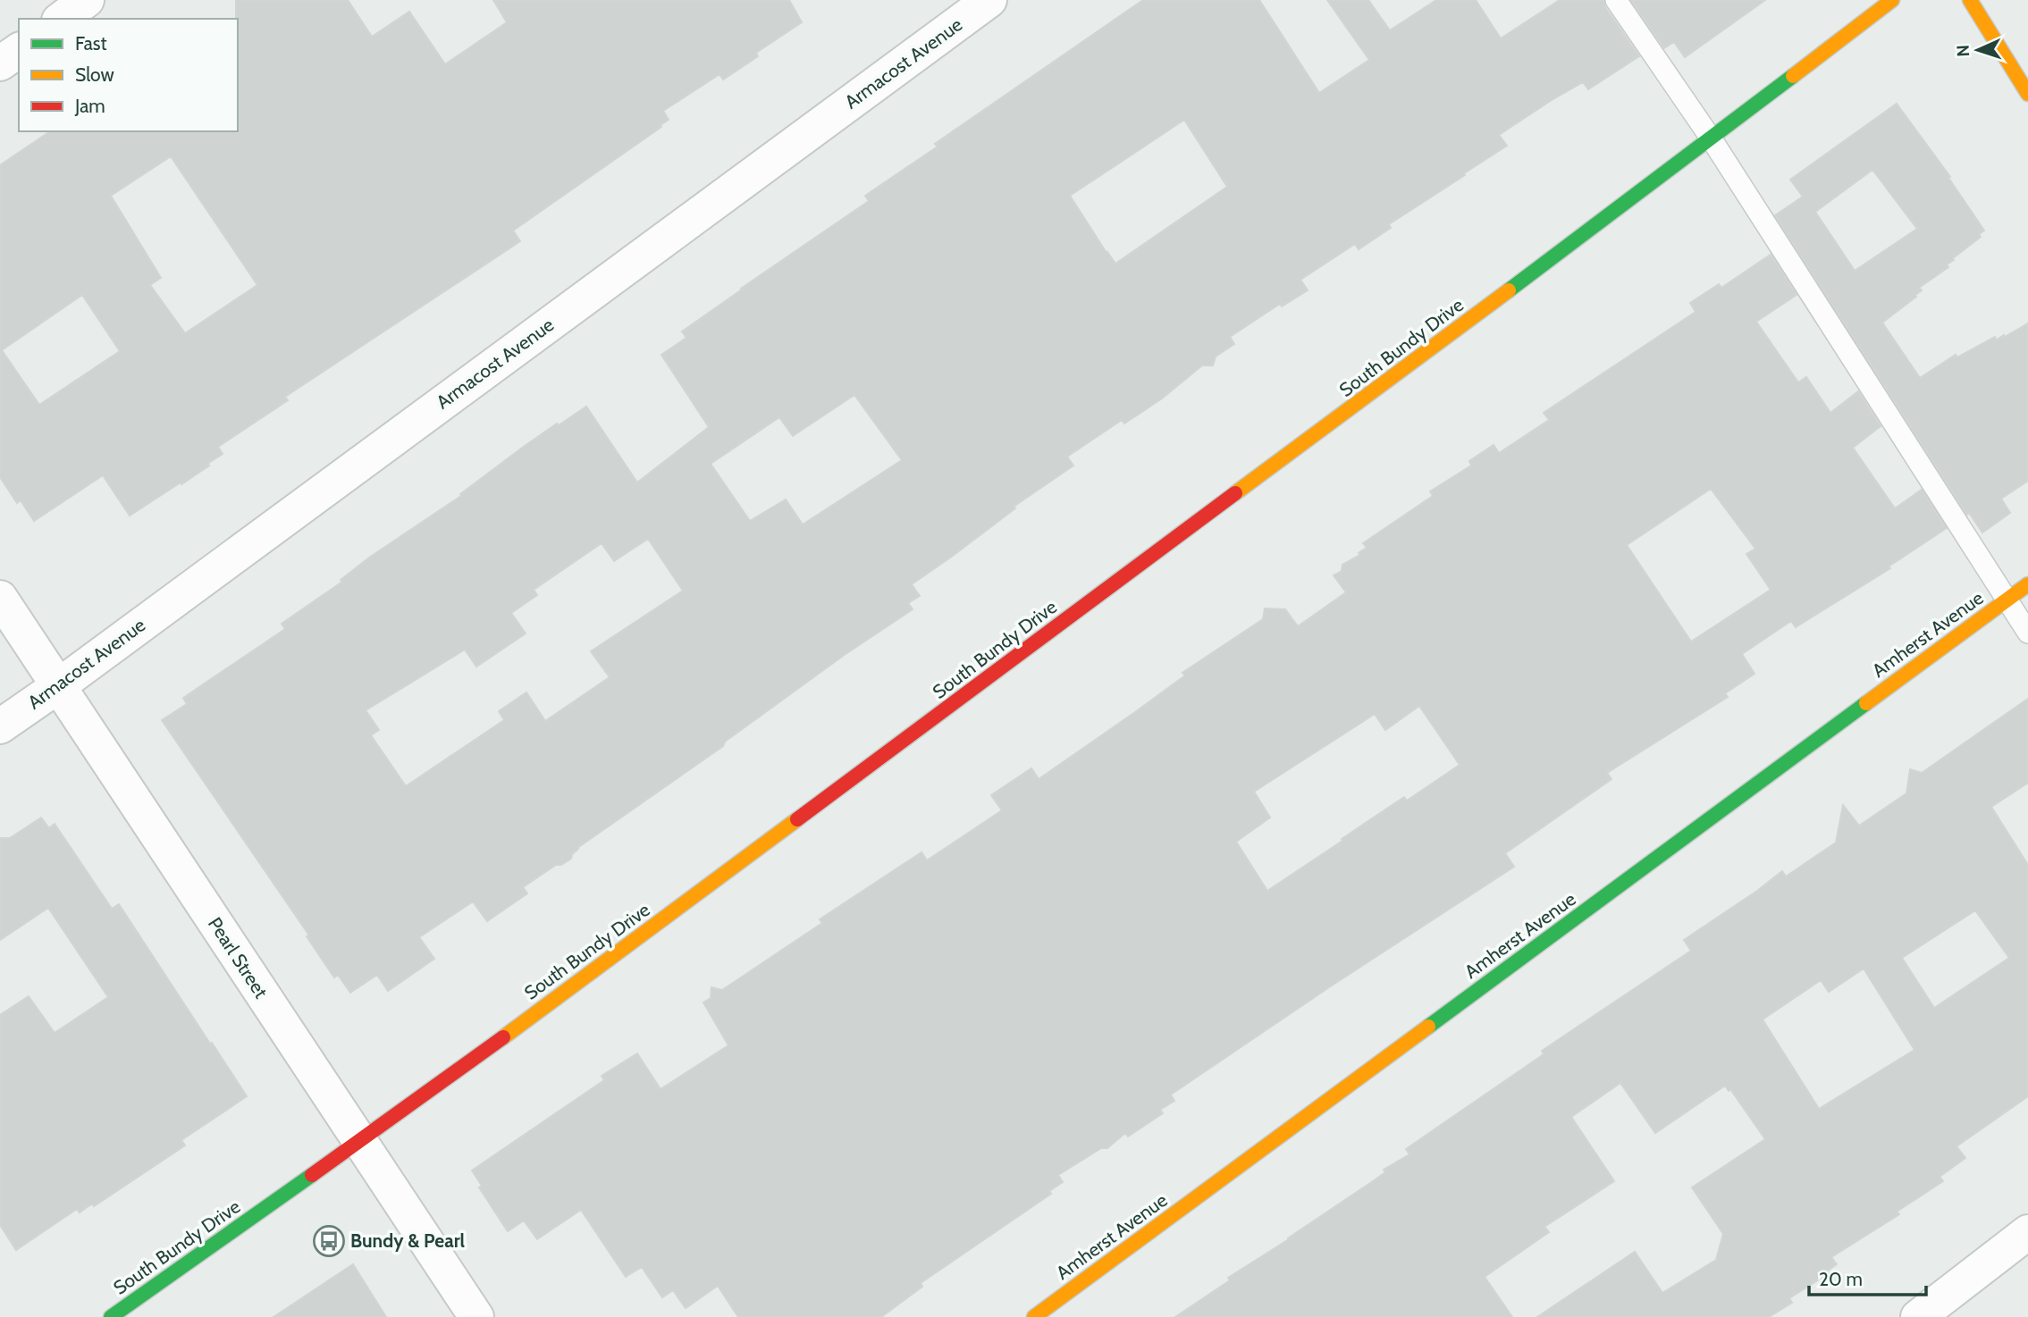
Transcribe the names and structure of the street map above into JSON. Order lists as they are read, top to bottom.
{
  "streets": {
    "main road": ["South Bundy Drive", "Amherst Avenue"],
    "street": ["Armacost Avenue", "Pearl Street"]
  },
  "crossings": [
    ["Armacost Avenue", "Pearl Street"],
    ["South Bundy Drive", "Pearl Street"]
  ],
  "places": {
    "bus stop": ["Bundy & Pearl"]
  },
  "legend": ["Fast", "Slow", "Jam"],
  "scale_bar": "20 m",
  "north": "left"
}
